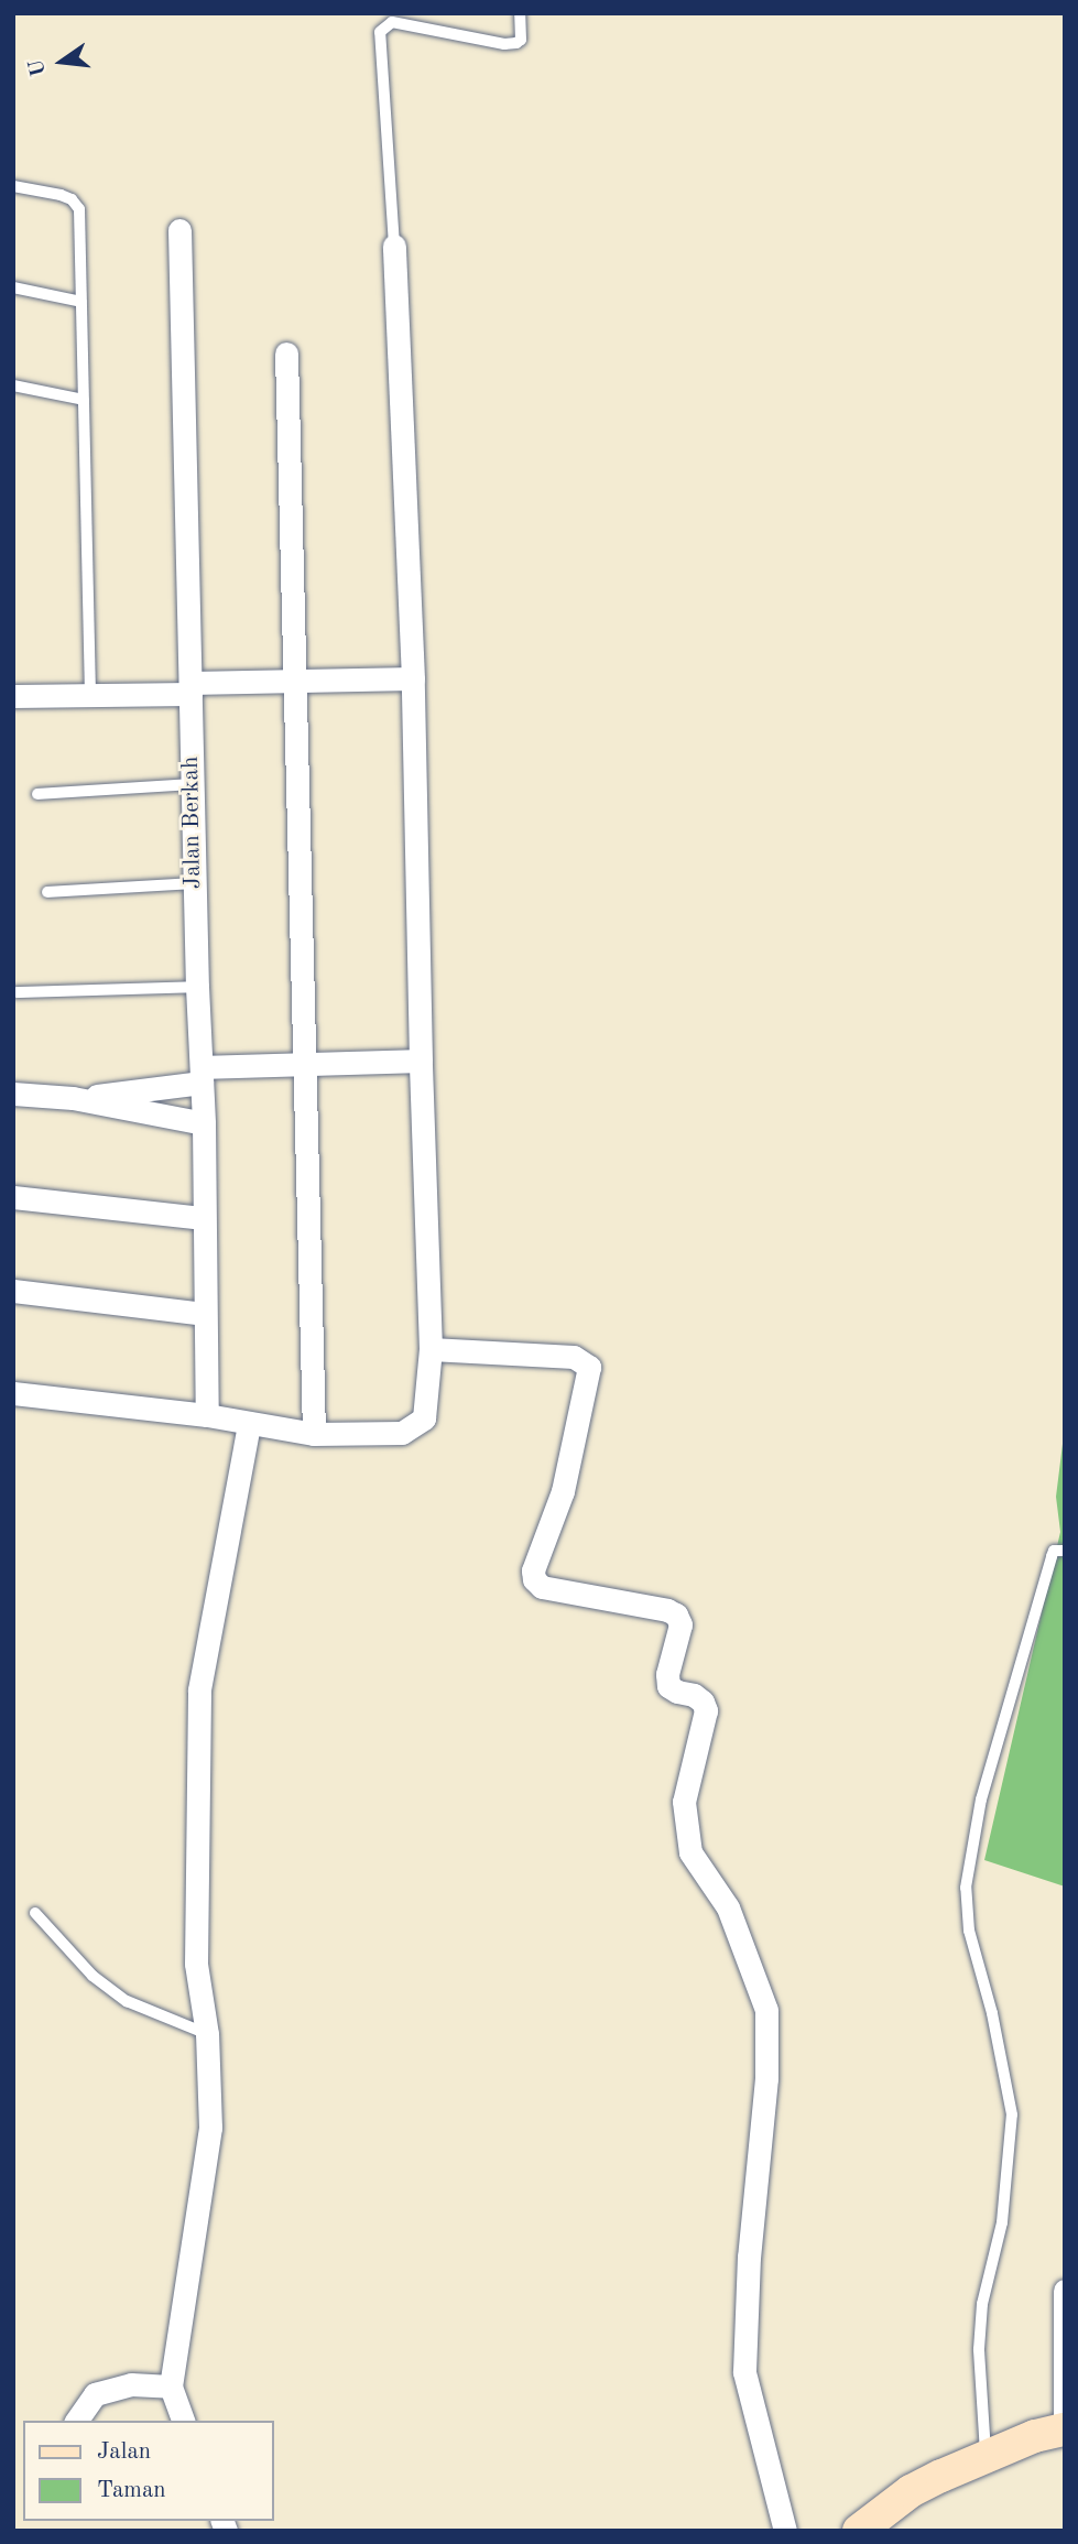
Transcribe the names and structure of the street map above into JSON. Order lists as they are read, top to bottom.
{
  "streets": {
    "street": ["Jalan Berkah"]
  },
  "legend": ["Jalan", "Taman"],
  "north": "left"
}
